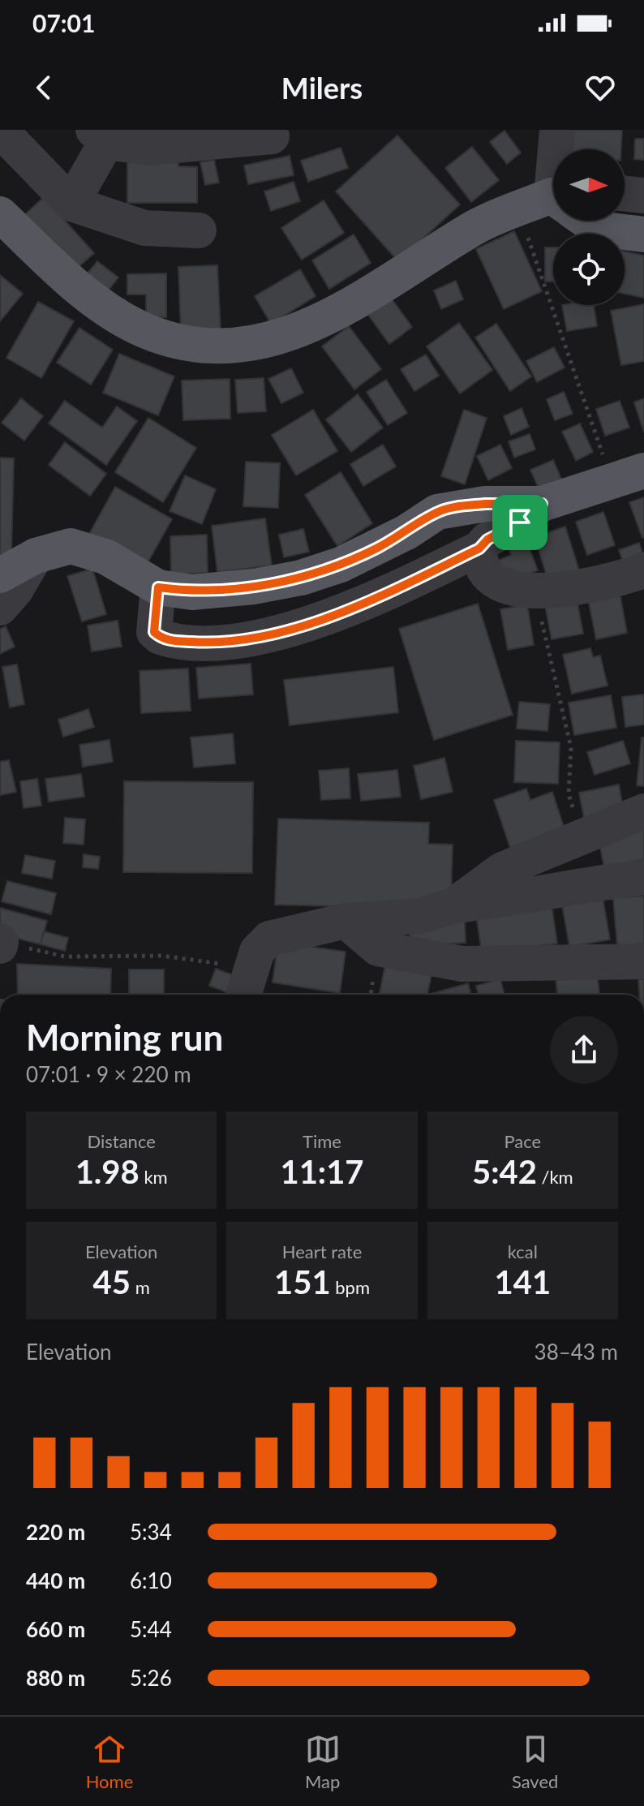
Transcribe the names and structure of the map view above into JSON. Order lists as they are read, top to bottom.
{
  "north": "right",
  "page": {
    "status": "07:01",
    "header": "Milers",
    "heading": ["Morning run", "07:01 · 9 × 220 m"],
    "stats": [
      ["Distance", "1.98 km"],
      ["Time", "11:17"],
      ["Pace", "5:42 /km"],
      ["Elevation", "45 m"],
      ["Heart rate", "151 bpm"],
      ["kcal", "141"]
    ],
    "chart": ["Elevation", "38–43 m"],
    "list": [
      {
        "name": "220 m",
        "note": "5:34"
      },
      {
        "name": "440 m",
        "note": "6:10"
      },
      {
        "name": "660 m",
        "note": "5:44"
      },
      {
        "name": "880 m",
        "note": "5:26"
      }
    ],
    "tabs": ["Home", "Map", "Saved"]
  }
}
